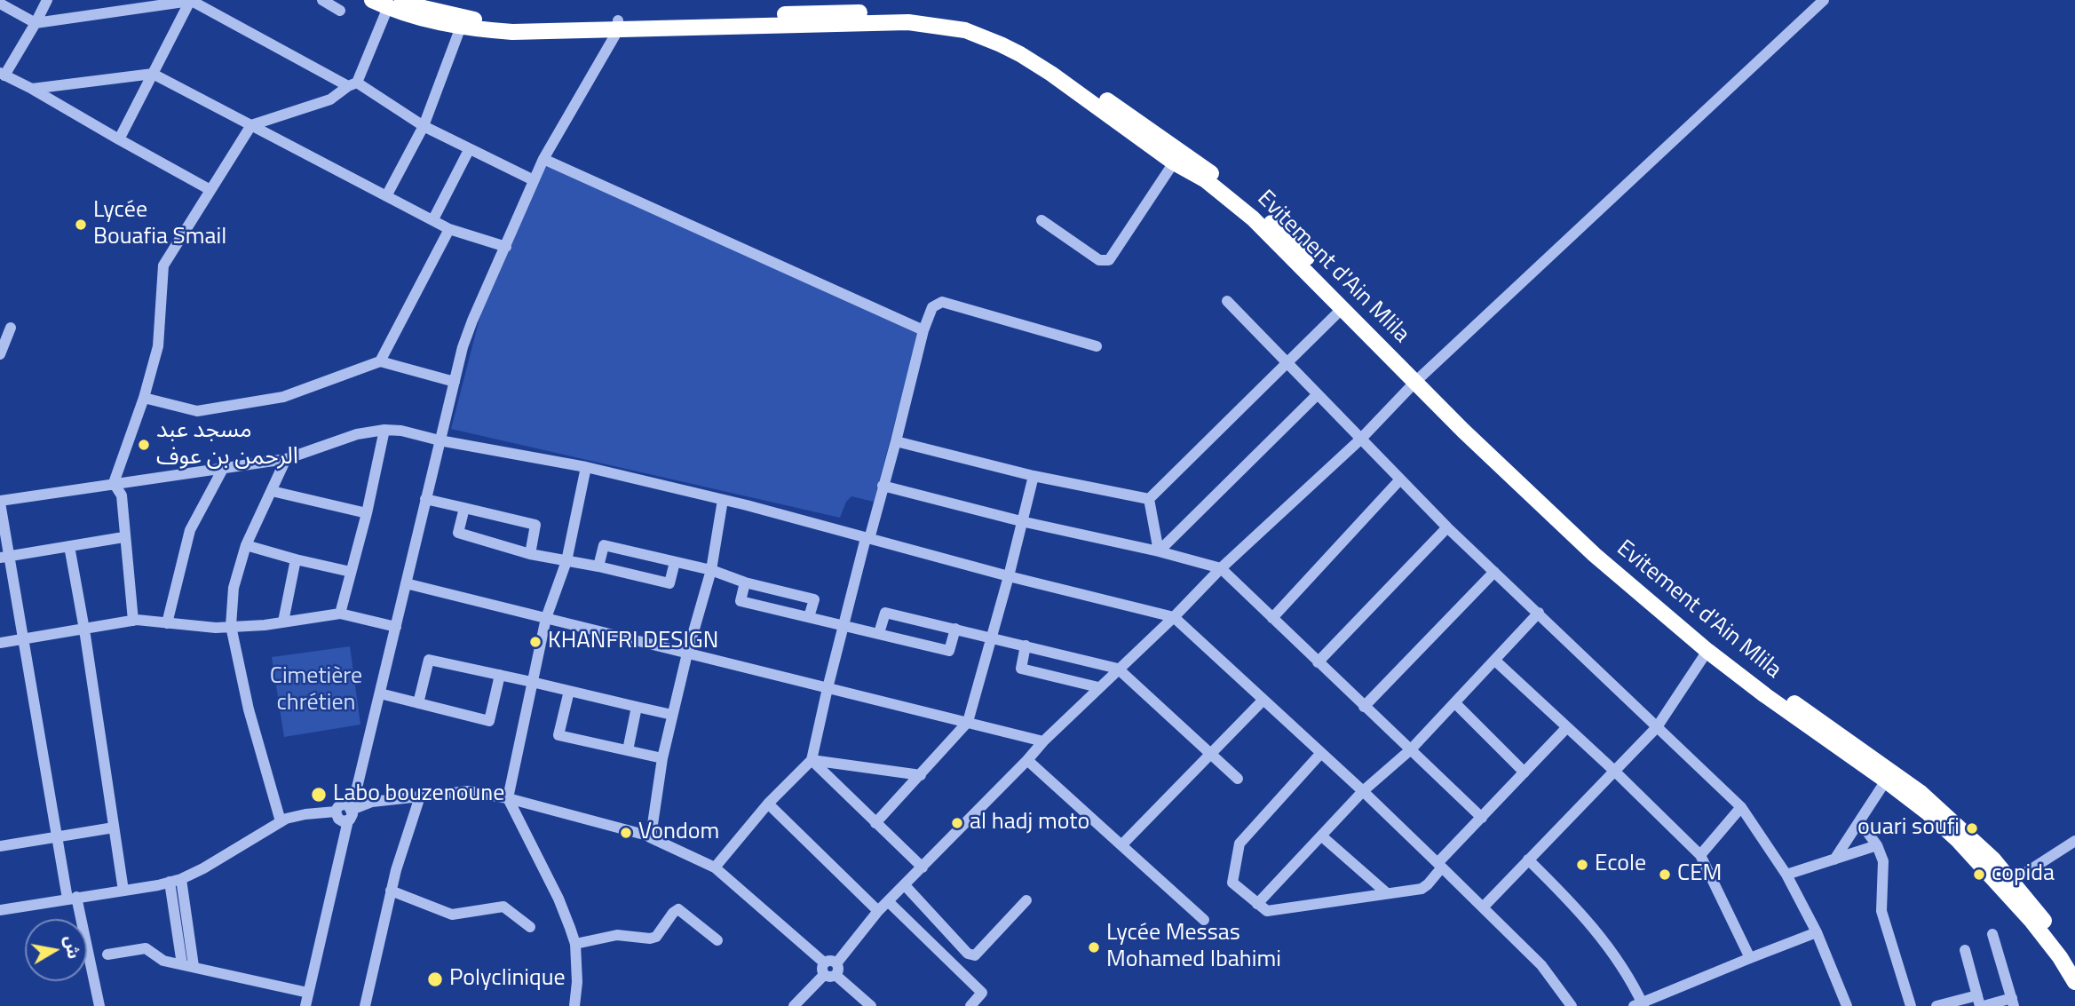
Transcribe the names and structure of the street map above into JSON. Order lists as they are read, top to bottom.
{
  "streets": {
    "highway": ["Evitement d'Ain Mlila"]
  },
  "parks": ["Cimetière chrétien"],
  "places": [
    "Lycée Bouafia Smail",
    "مسجد عبد الرحمن بن عوف",
    "KHANFRI DESIGN",
    "Labo bouzenoune",
    "al hadj moto",
    "ouari soufi",
    "Vondom",
    "Ecole",
    "CEM",
    "copida",
    "Lycée Messas Mohamed Ibahimi",
    "Polyclinique"
  ],
  "north": "right"
}
